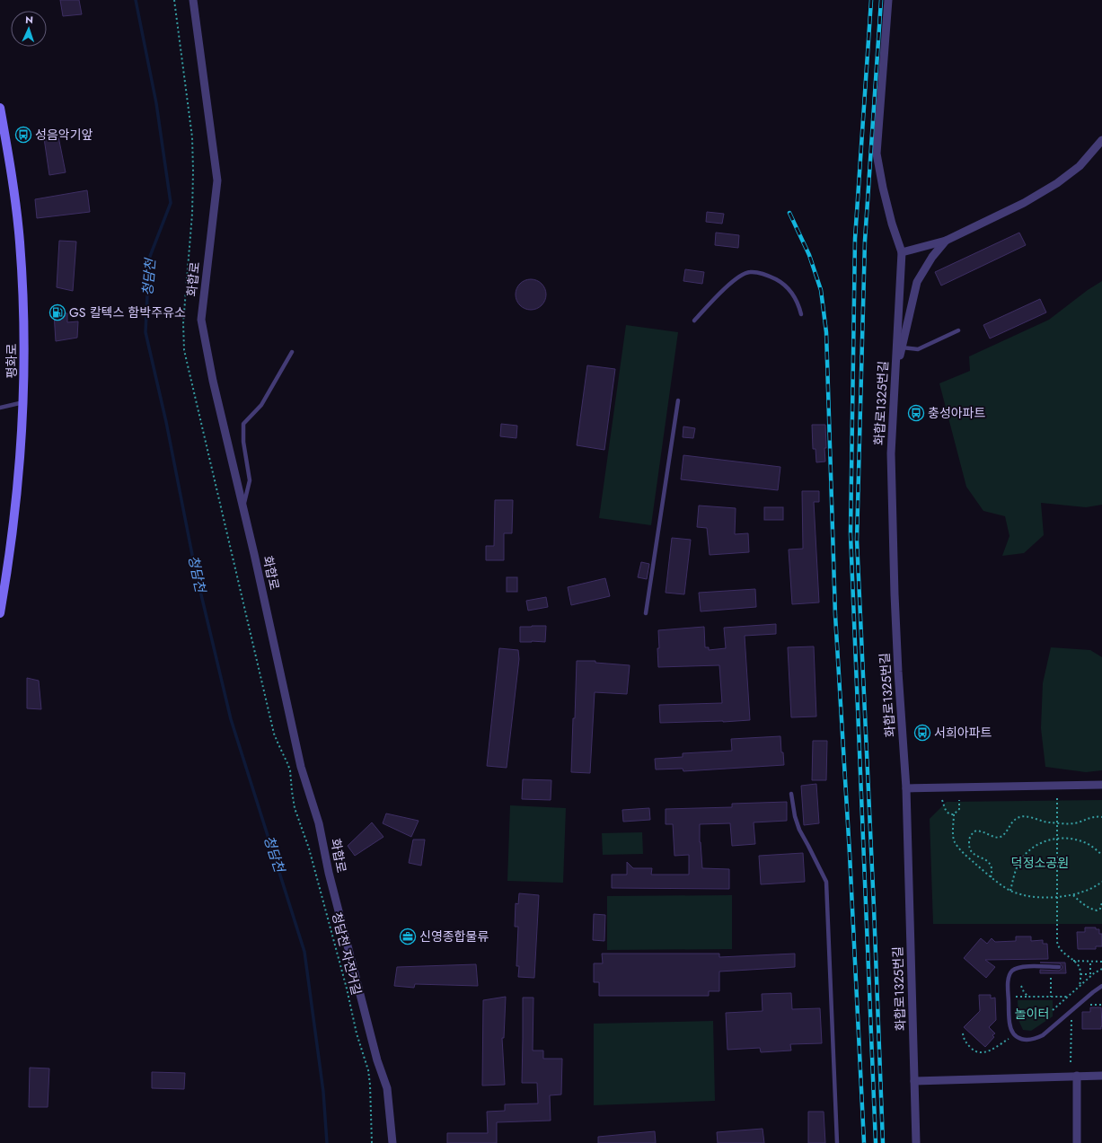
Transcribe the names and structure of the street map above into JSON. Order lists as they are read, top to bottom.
{
  "streets": {
    "main road": ["평화로"],
    "street": ["화합로", "화합로1325번길"],
    "path": ["청담천 자전거길"]
  },
  "water": ["청담천"],
  "parks": ["덕정소공원", "놀이터"],
  "places": {
    "bus stop": ["성음악기앞", "충성아파트", "서희아파트"],
    "fuel station": ["GS 칼텍스 함박주유소"],
    "office": ["신영종합물류"]
  },
  "north": "top"
}
